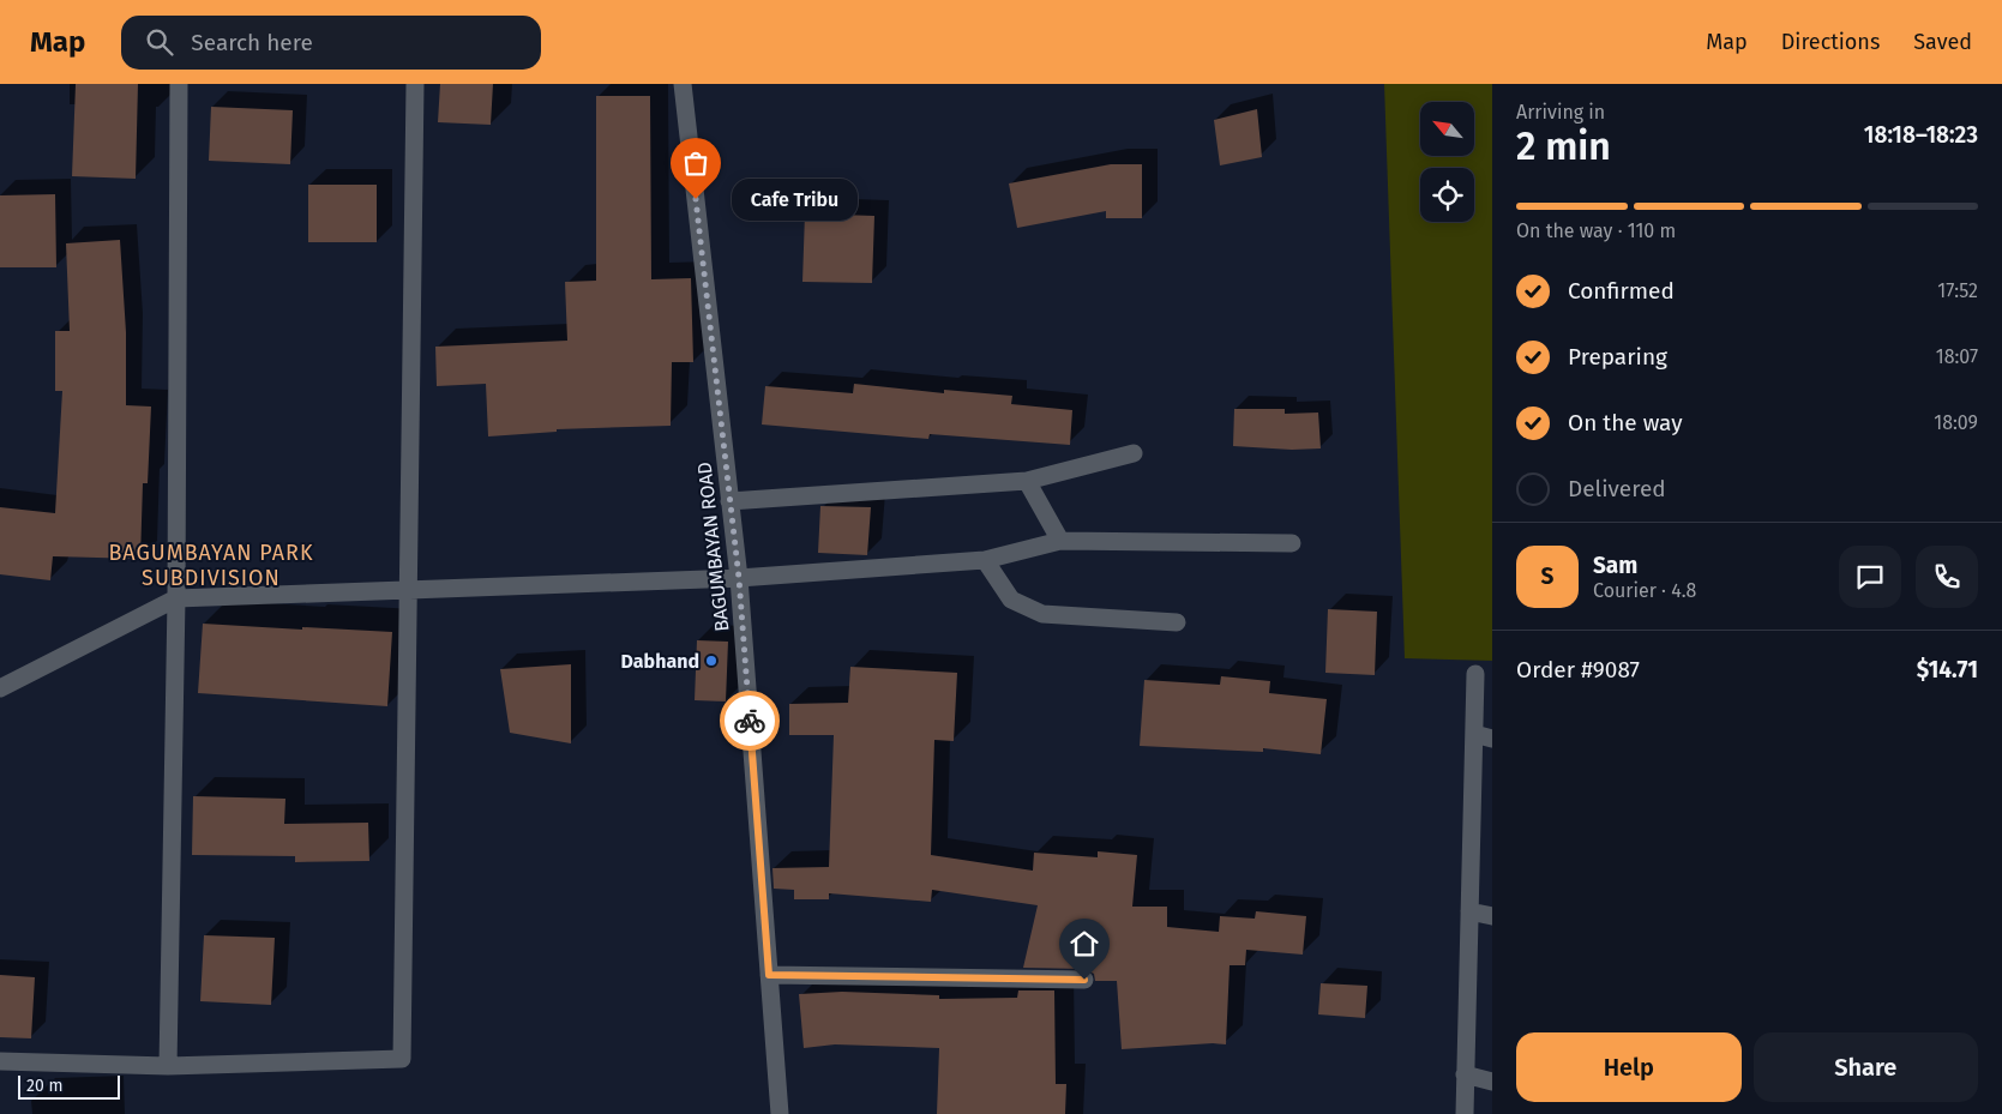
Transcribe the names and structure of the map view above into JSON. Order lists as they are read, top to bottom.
{
  "streets": {
    "street": ["BAGUMBAYAN ROAD"]
  },
  "districts": ["BAGUMBAYAN PARK SUBDIVISION"],
  "places": ["Cafe Tribu", "Dabhand"],
  "scale_bar": "20 m",
  "north": "top left",
  "page": {
    "header": "Map",
    "search": "Search here",
    "nav": ["Map", "Directions", "Saved"],
    "heading": ["2 min", "Arriving in", "18:18–18:23"],
    "panel": [
      "Sam",
      "Courier · 4.8",
      "Order #9087",
      "$14.71"
    ],
    "bubble": "Cafe Tribu",
    "bar": "On the way · 110 m",
    "list": [
      ["Confirmed", "17:52"],
      ["Preparing", "18:07"],
      ["On the way", "18:09"],
      "Delivered"
    ],
    "round": "S",
    "buttons": ["Help", "Share"],
    "scale": "20 m"
  }
}
